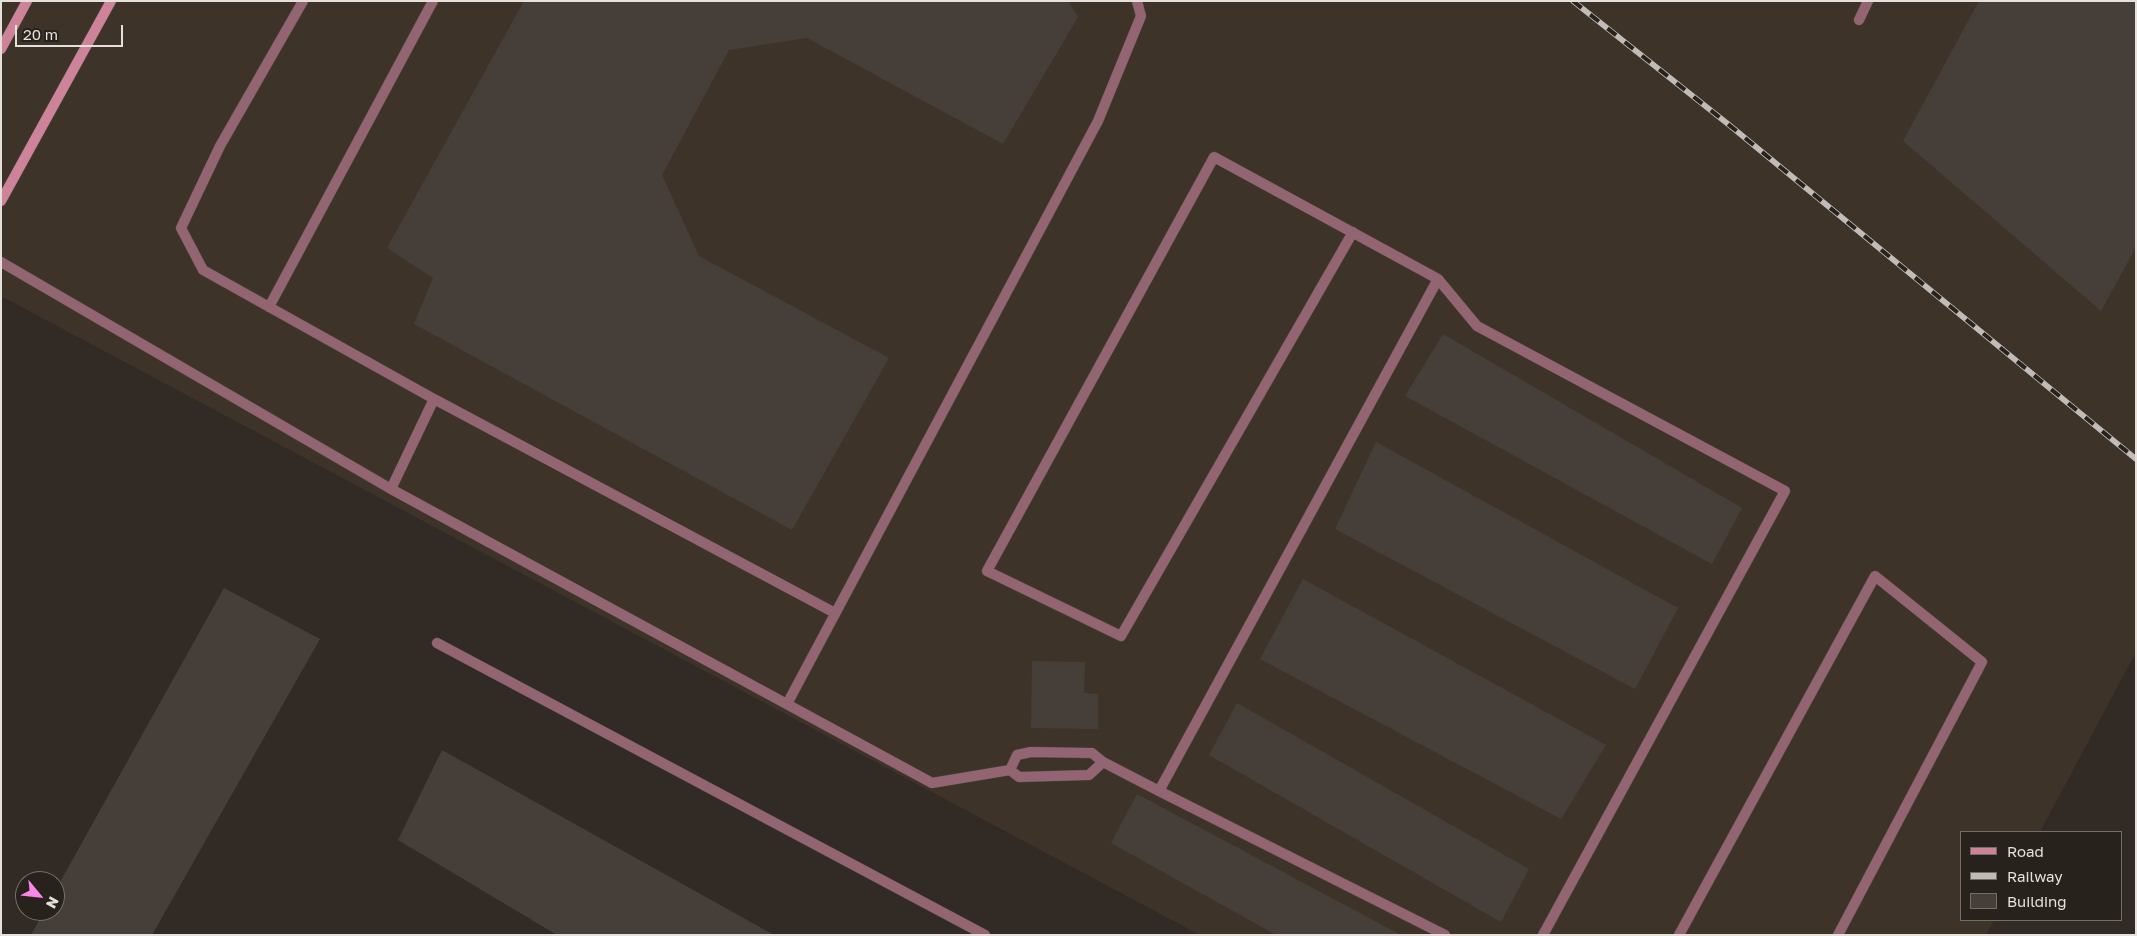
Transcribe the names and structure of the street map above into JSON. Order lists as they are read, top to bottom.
{
  "legend": ["Road", "Railway", "Building"],
  "scale_bar": "20 m",
  "north": "bottom right"
}
